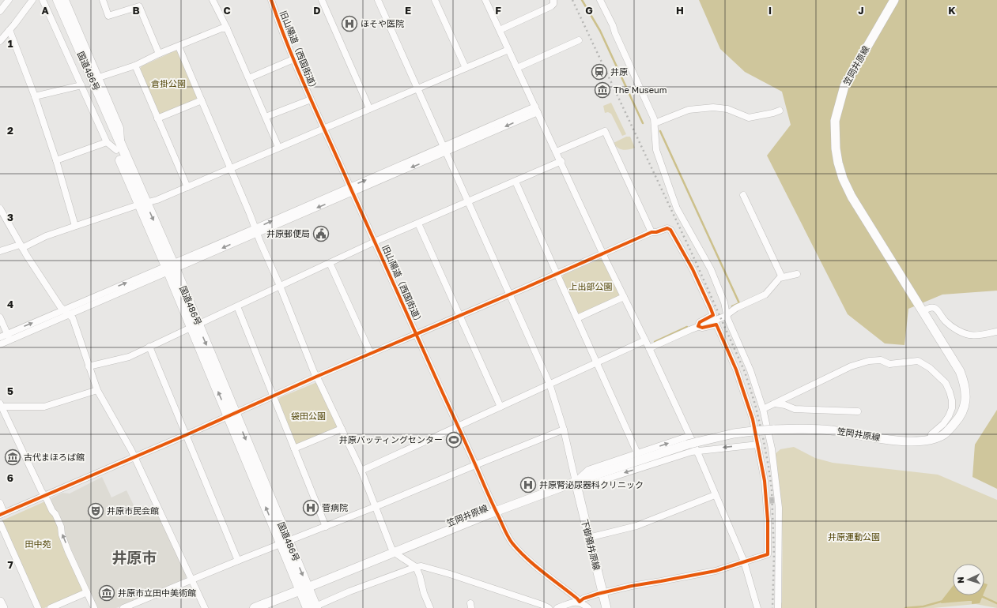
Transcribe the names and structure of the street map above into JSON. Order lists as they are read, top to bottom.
{
  "streets": {
    "highway": ["国道486号"],
    "main road": ["笠岡井原線", "下御領井原線"],
    "street": ["旧山陽道（西国街道）"]
  },
  "crossings": [
    ["旧山陽道（西国街道）", "笠岡井原線"],
    ["笠岡井原線", "国道486号"],
    ["笠岡井原線", "下御領井原線"]
  ],
  "districts": ["井原市"],
  "parks": [
    "倉掛公園",
    "上出部公園",
    "袋田公園",
    "井原運動公園",
    "田中苑"
  ],
  "places": {
    "hospital": ["ほそや医院", "井原腎泌尿器科クリニック", "菅病院"],
    "station": ["井原"],
    "museum": ["The Museum", "古代まほろば館", "井原市立田中美術館"],
    "public building": ["井原郵便局"],
    "sports": ["井原バッティングセンター"],
    "theatre": ["井原市民会館"]
  },
  "north": "left",
  "grid": {
    "columns": [
      "A",
      "B",
      "C",
      "D",
      "E",
      "F",
      "G",
      "H",
      "I",
      "J",
      "K"
    ],
    "rows": [
      "1",
      "2",
      "3",
      "4",
      "5",
      "6",
      "7"
    ]
  }
}
